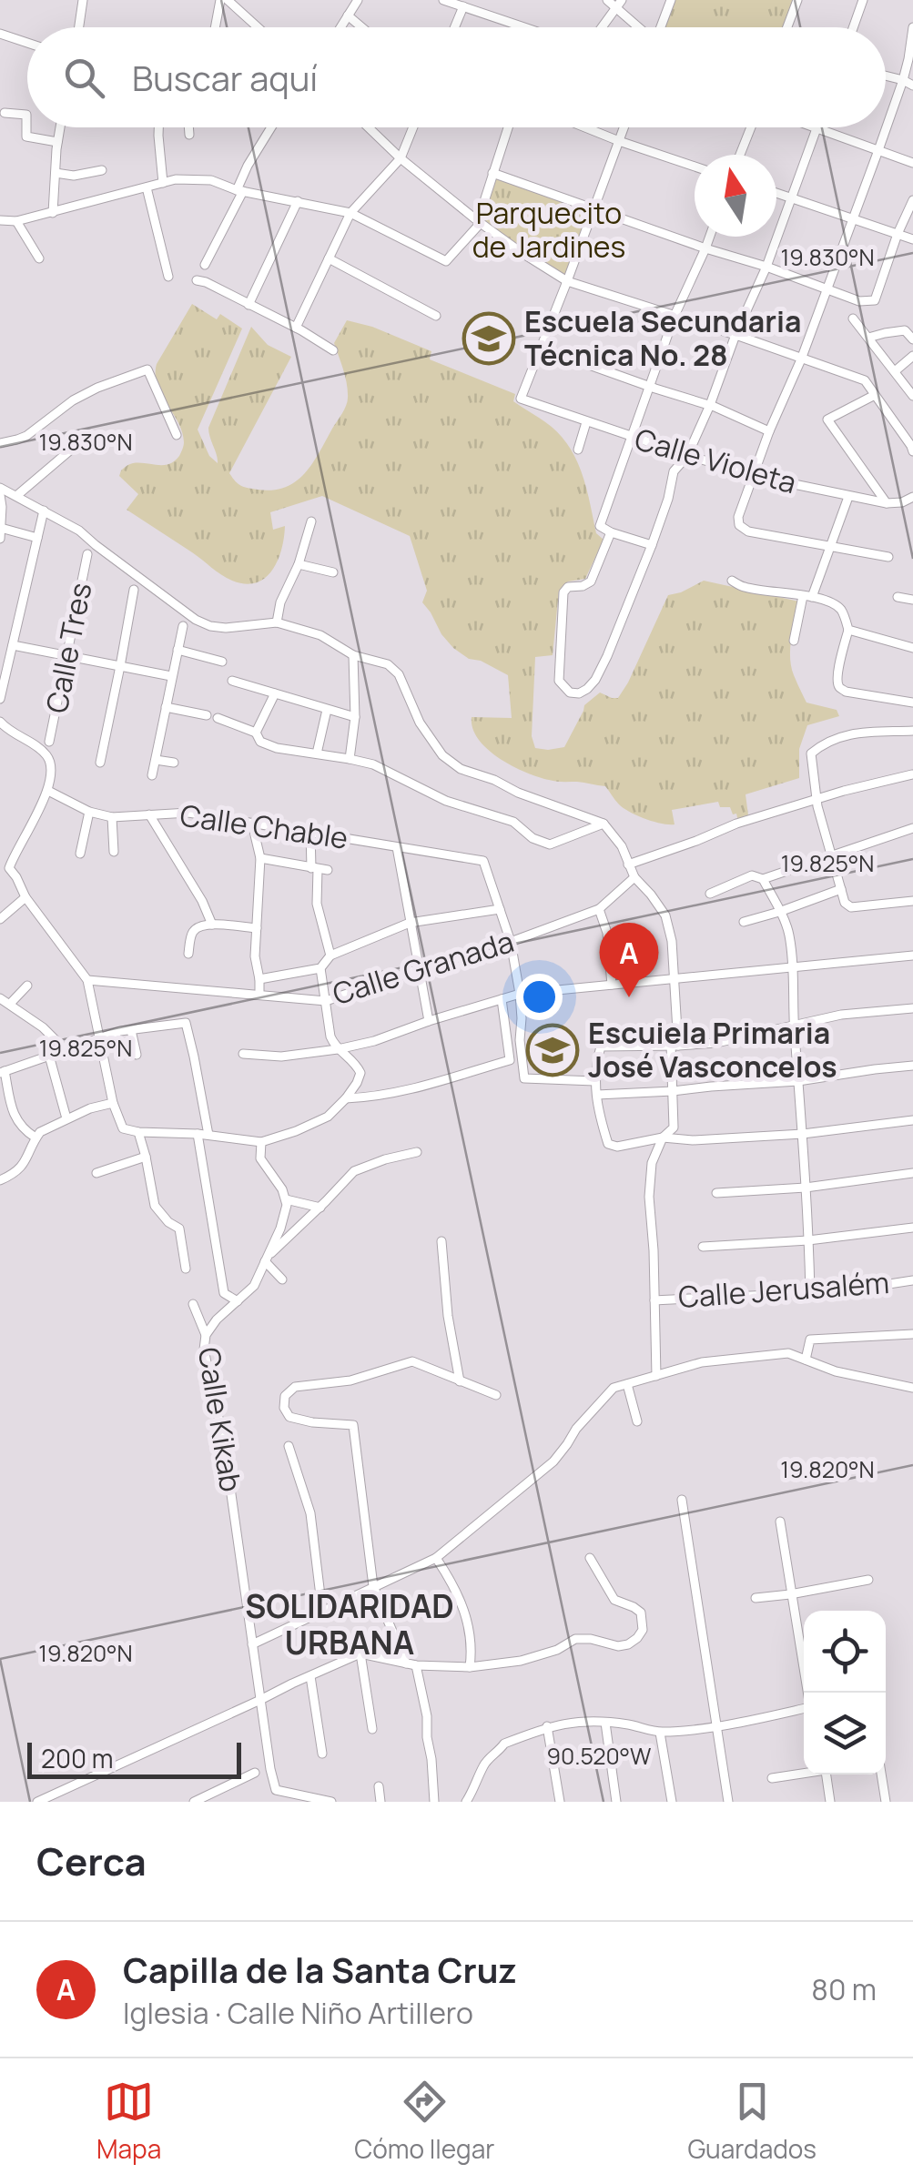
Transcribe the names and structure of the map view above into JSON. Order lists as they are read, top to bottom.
{
  "streets": {
    "street": [
      "Calle Violeta",
      "Calle Tres",
      "Calle Chable",
      "Calle Granada",
      "Calle Jerusalém",
      "Calle Kikab"
    ]
  },
  "districts": ["SOLIDARIDAD URBANA"],
  "parks": ["Parquecito de Jardines"],
  "places": {
    "school or university": ["Escuela Secundaria Técnica No. 28", "Escuiela Primaria José Vasconcelos"]
  },
  "scale_bar": "200 m",
  "north": "top",
  "page": {
    "search": "Buscar aquí",
    "pins": "A",
    "scale": "200 m",
    "heading": "Cerca",
    "list": [
      {
        "mark": "A",
        "name": "Capilla de la Santa Cruz",
        "note": "Iglesia · Calle Niño Artillero",
        "value": "80 m"
      }
    ],
    "nav": ["Mapa", "Cómo llegar", "Guardados"]
  },
  "coordinates": [
    "19.830°N",
    "19.825°N",
    "19.820°N",
    "90.520°W"
  ]
}
